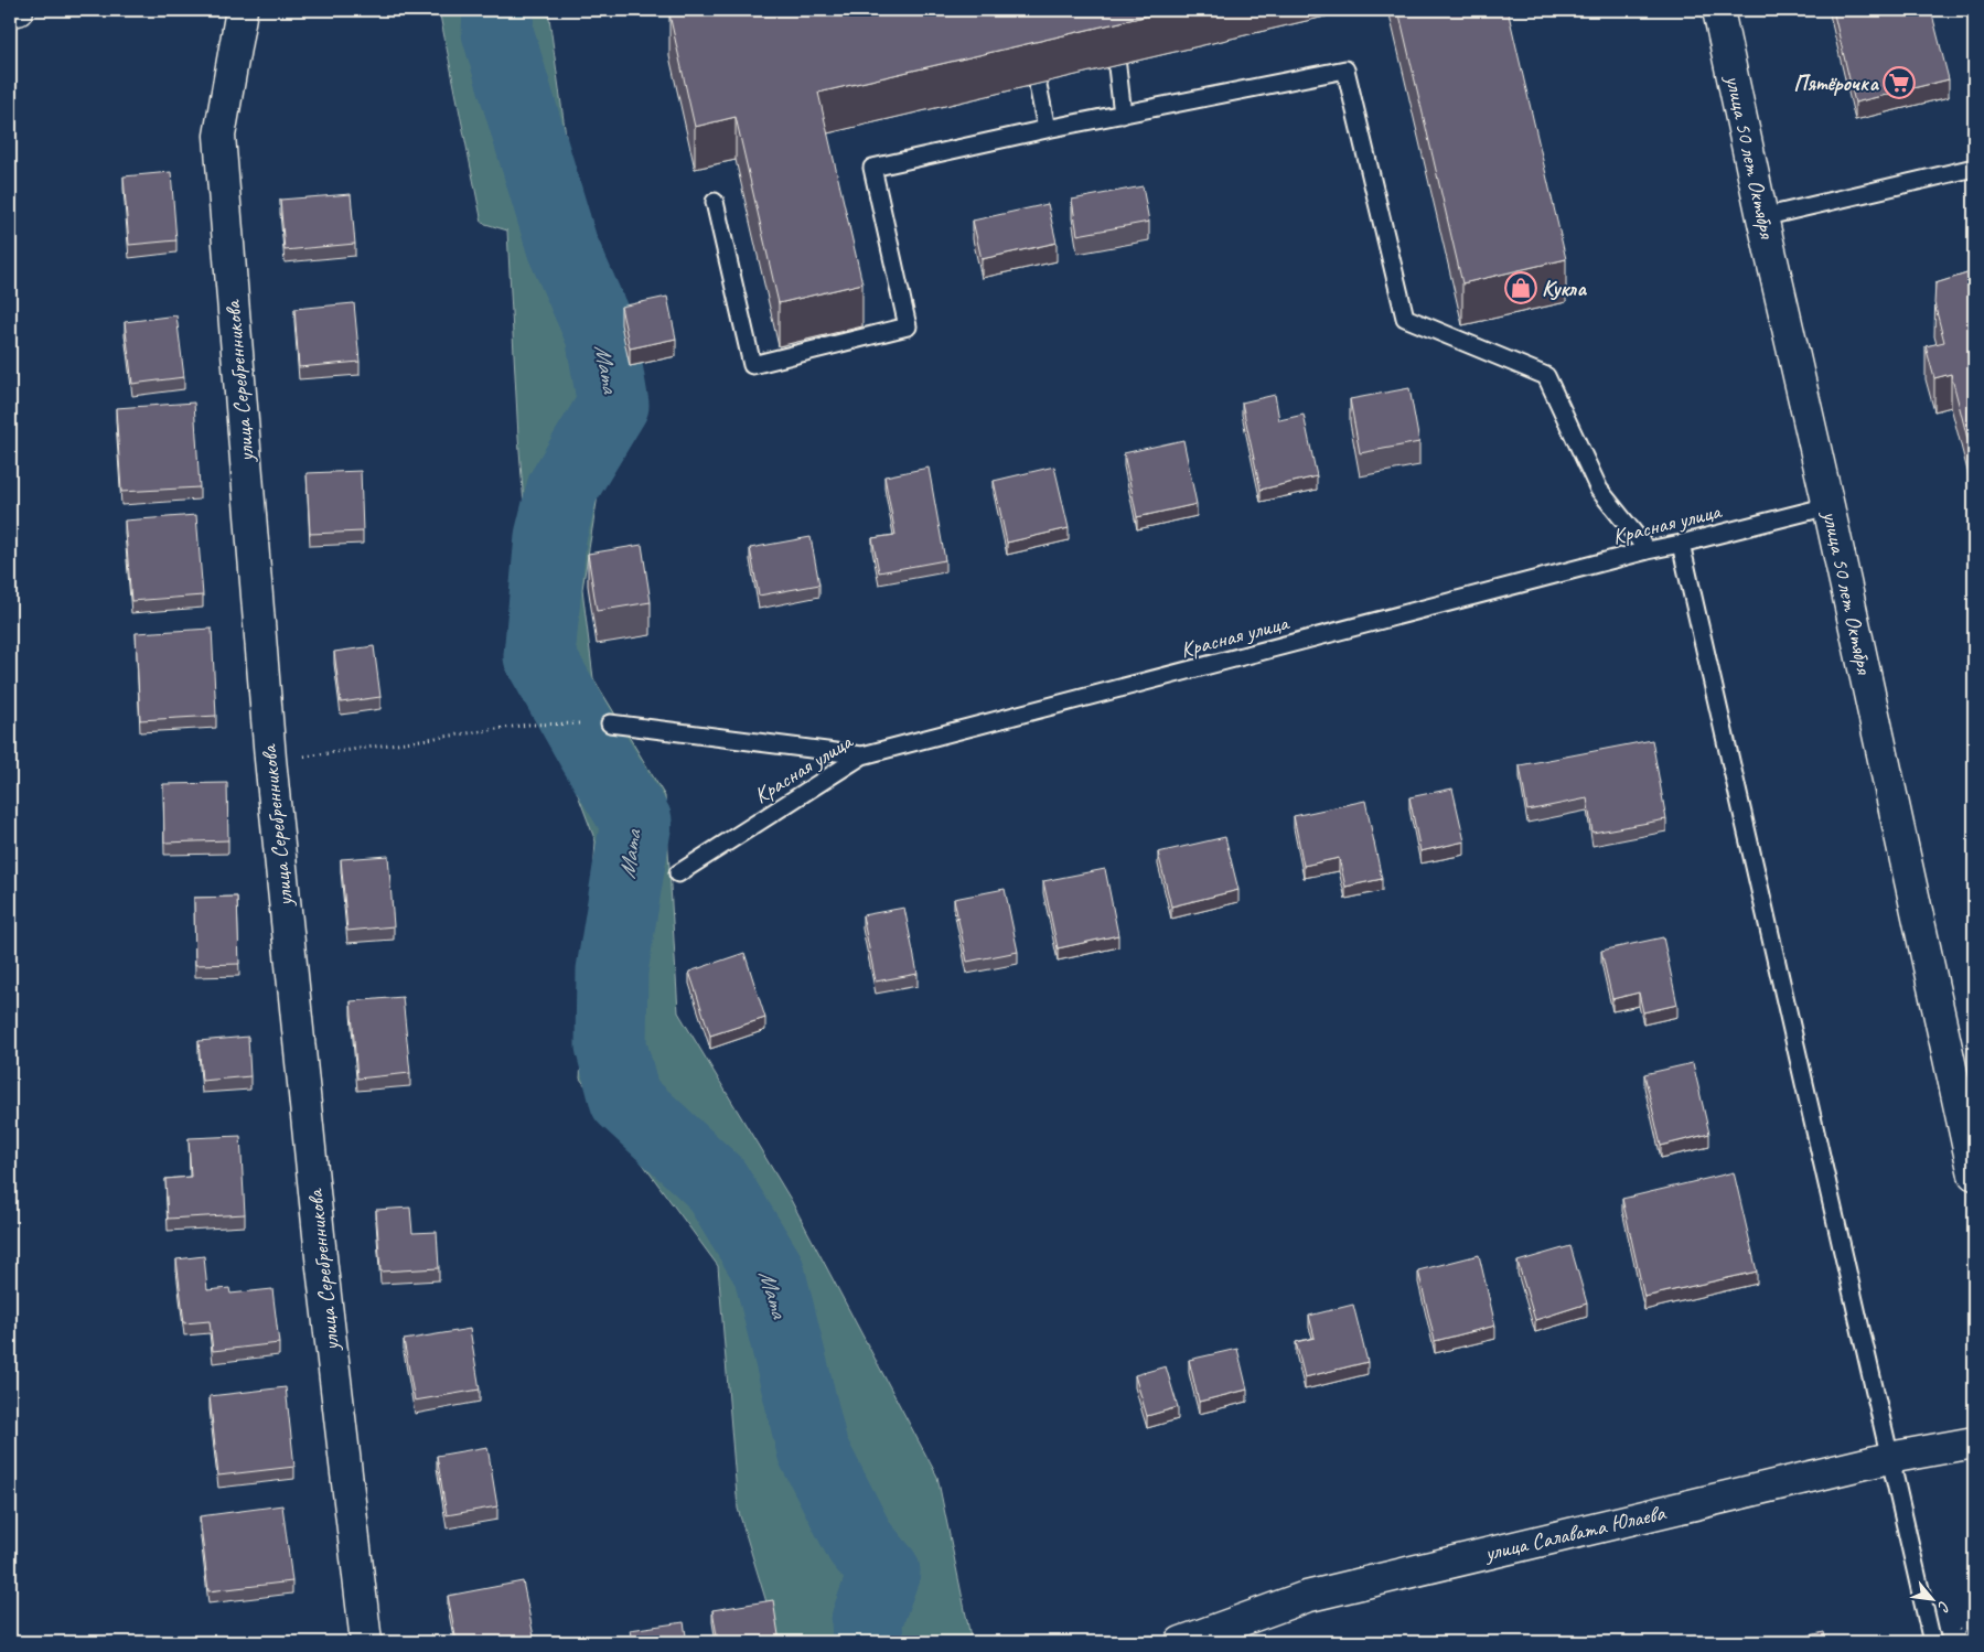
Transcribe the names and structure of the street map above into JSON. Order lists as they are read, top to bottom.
{
  "streets": {
    "street": ["улица 50 лет Октября", "улица Серебренникова", "улица Салавата Юлаева"],
    "lane": ["Красная улица"]
  },
  "crossings": [
    ["улица 50 лет Октября", "Красная улица"]
  ],
  "water": ["Мата"],
  "places": {
    "supermarket": ["Пятёрочка"],
    "shop": ["Кукла"]
  },
  "north": "bottom right"
}
